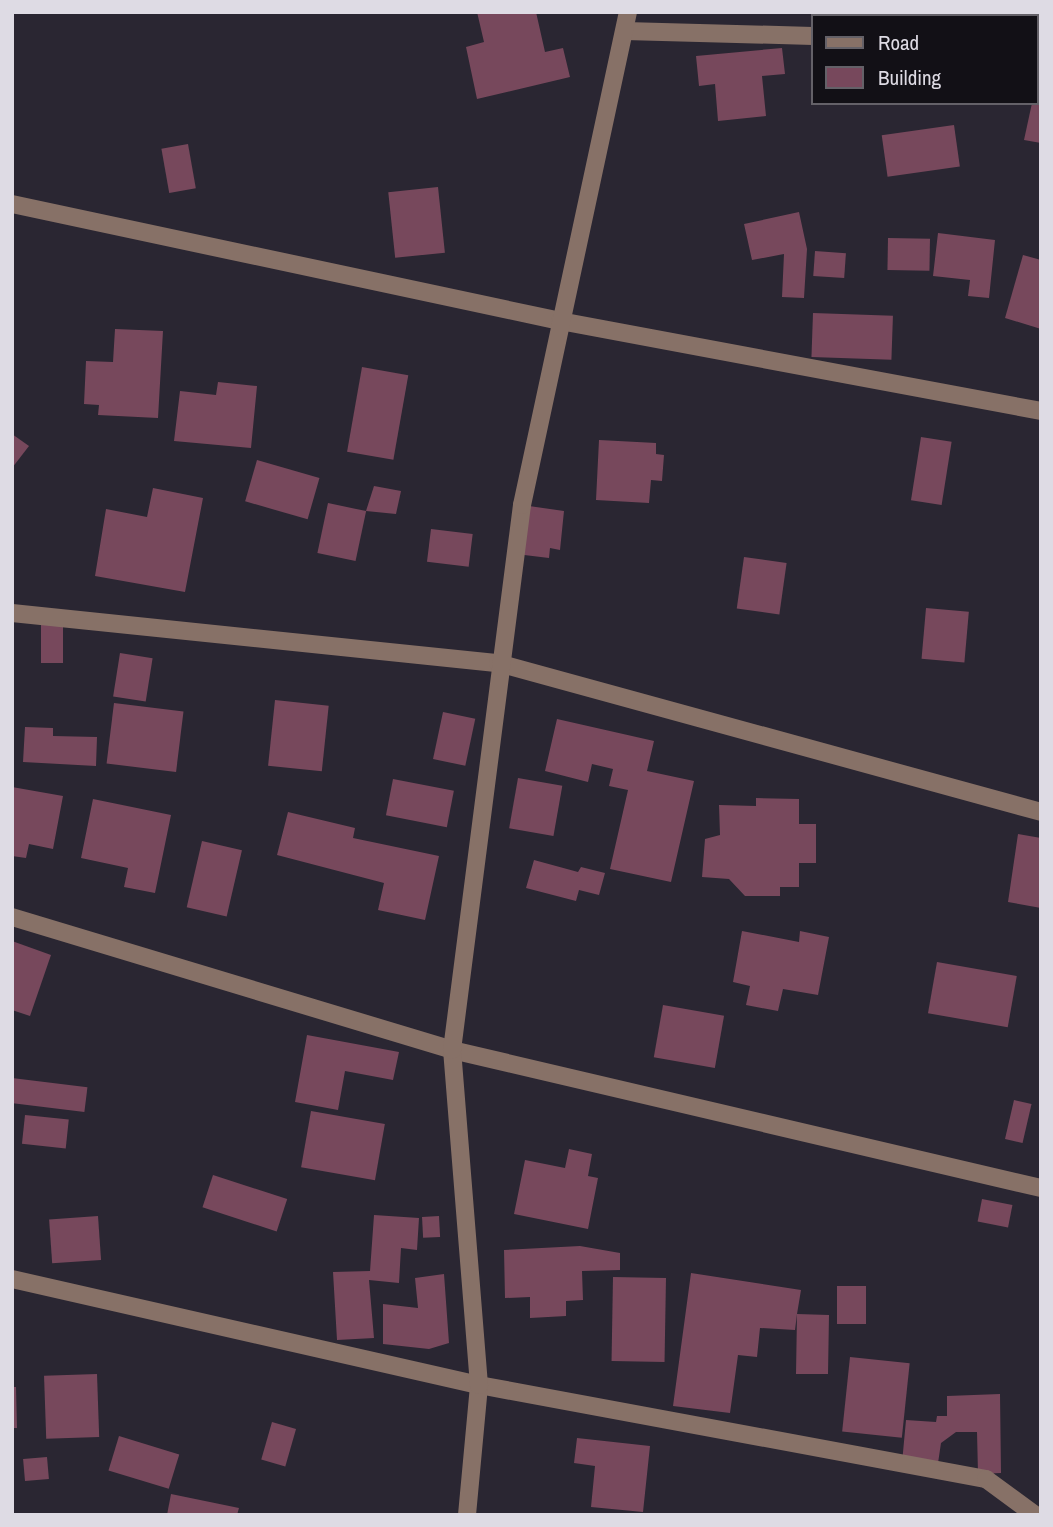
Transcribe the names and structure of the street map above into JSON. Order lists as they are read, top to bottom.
{
  "legend": ["Road", "Building"]
}
